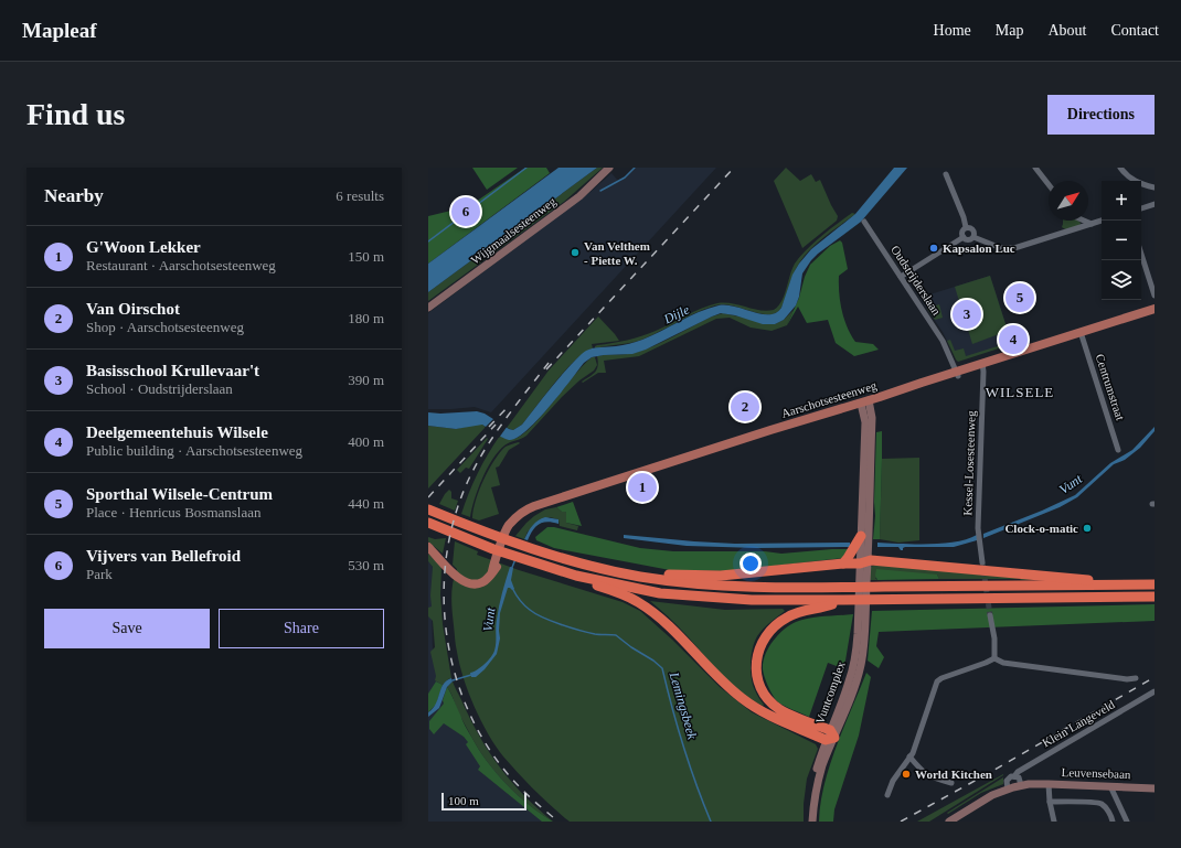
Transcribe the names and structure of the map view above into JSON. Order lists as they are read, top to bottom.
{
  "streets": {
    "main road": [
      "Wijgmaalsesteenweg",
      "Aarschotsesteenweg",
      "Vuntcomplex",
      "Leuvensebaan"
    ],
    "street": [
      "Oudstrijderslaan",
      "Centrumstraat",
      "Kessel-Losesteenweg",
      "Klein Langeveld"
    ]
  },
  "crossings": [
    ["Oudstrijderslaan", "Aarschotsesteenweg"],
    ["Centrumstraat", "Aarschotsesteenweg"],
    ["Aarschotsesteenweg", "Kessel-Losesteenweg"],
    ["Aarschotsesteenweg", "Vuntcomplex"]
  ],
  "districts": ["WILSELE"],
  "water": ["Dijle", "Vunt", "Lemingsbeek"],
  "places": [
    "Kapsalon Luc",
    "Van Velthem - Piette W.",
    "Clock-o-matic",
    "World Kitchen"
  ],
  "scale_bar": "100 m",
  "north": "top right",
  "page": {
    "header": "Mapleaf",
    "nav": [
      "Home",
      "Map",
      "About",
      "Contact"
    ],
    "buttons": [
      "Directions",
      ["Save", "Share"]
    ],
    "title": "Find us",
    "heading": ["Nearby", "6 results"],
    "map_buttons": ["+", "−"],
    "pins": [
      "6",
      "5",
      "3",
      "4",
      "2",
      "1"
    ],
    "list": [
      {
        "mark": "1",
        "name": "G'Woon Lekker",
        "note": "Restaurant · Aarschotsesteenweg",
        "value": "150 m"
      },
      {
        "mark": "2",
        "name": "Van Oirschot",
        "note": "Shop · Aarschotsesteenweg",
        "value": "180 m"
      },
      {
        "mark": "3",
        "name": "Basisschool Krullevaar't",
        "note": "School · Oudstrijderslaan",
        "value": "390 m"
      },
      {
        "mark": "4",
        "name": "Deelgemeentehuis Wilsele",
        "note": "Public building · Aarschotsesteenweg",
        "value": "400 m"
      },
      {
        "mark": "5",
        "name": "Sporthal Wilsele-Centrum",
        "note": "Place · Henricus Bosmanslaan",
        "value": "440 m"
      },
      {
        "mark": "6",
        "name": "Vijvers van Bellefroid",
        "note": "Park",
        "value": "530 m"
      }
    ],
    "scale": "100 m"
  }
}
